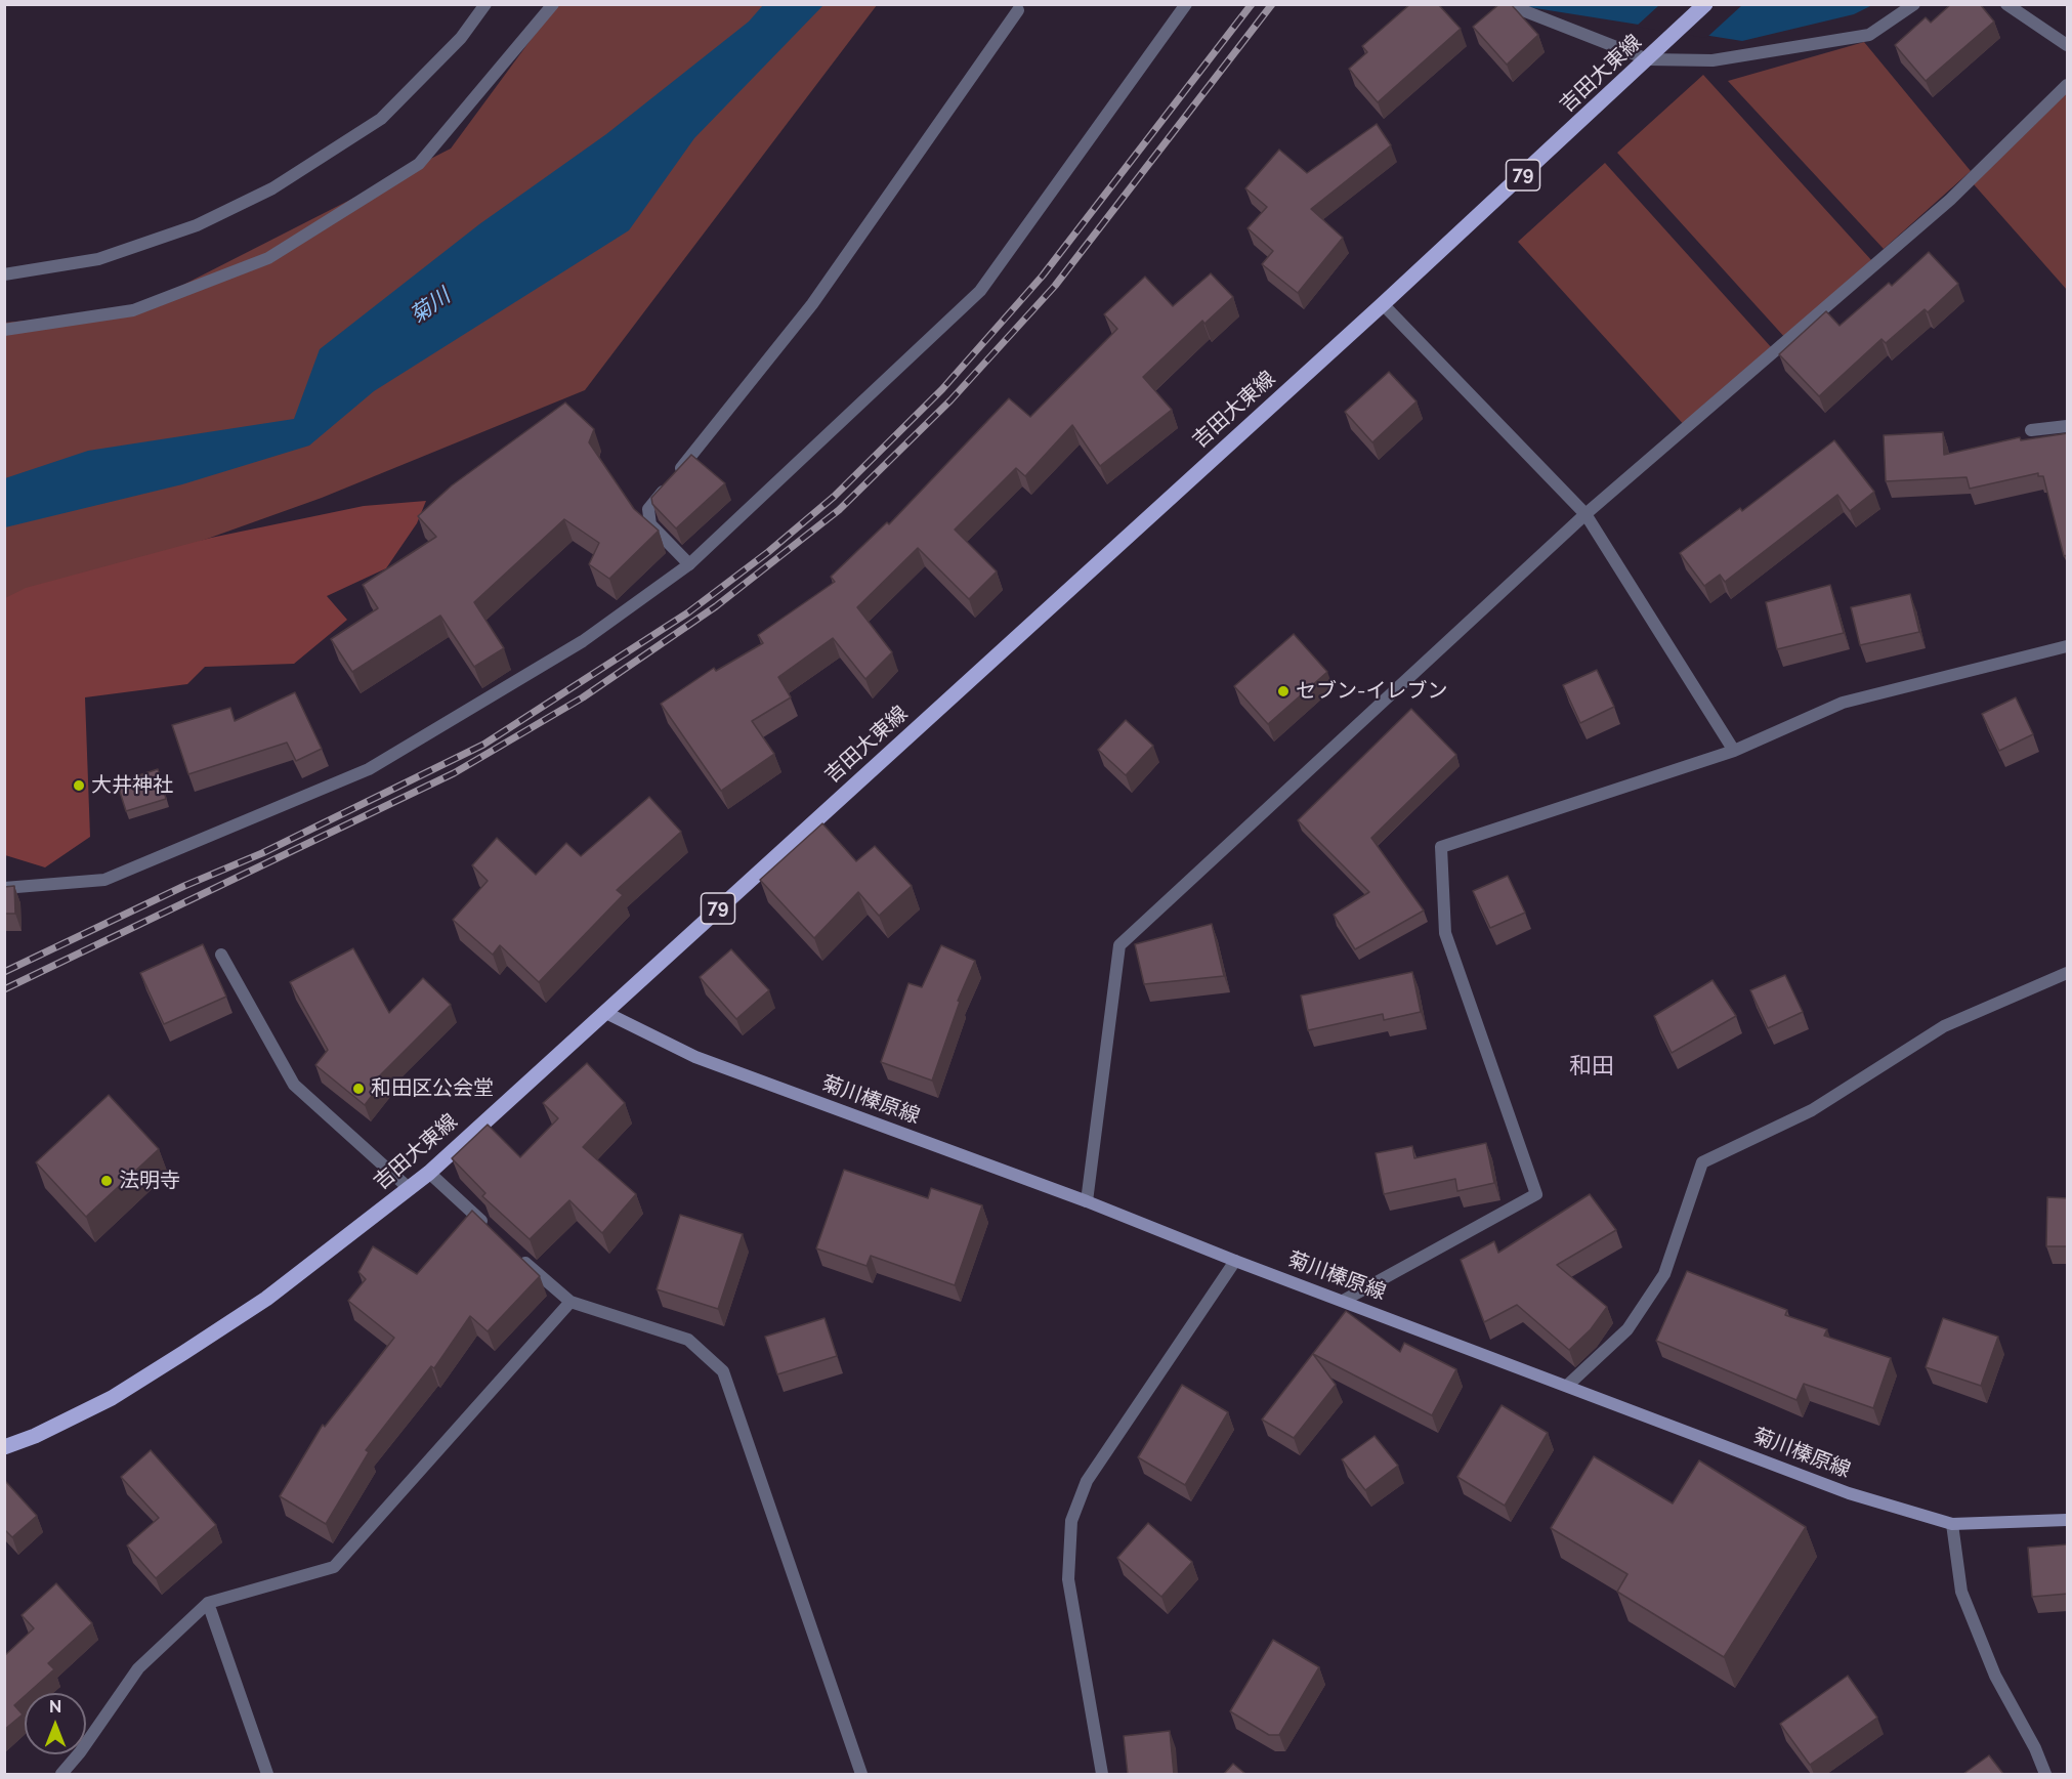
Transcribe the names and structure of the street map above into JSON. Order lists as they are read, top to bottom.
{
  "streets": {
    "main road": ["吉田大東線", "79", "菊川榛原線"]
  },
  "crossings": [
    ["吉田大東線", "菊川榛原線"]
  ],
  "districts": ["和田"],
  "water": ["菊川"],
  "places": [
    "セブン-イレブン",
    "大井神社",
    "和田区公会堂",
    "法明寺"
  ],
  "north": "top"
}
